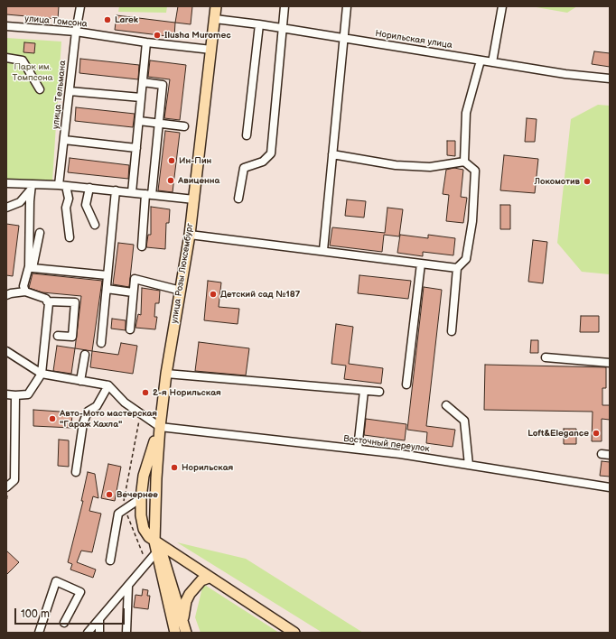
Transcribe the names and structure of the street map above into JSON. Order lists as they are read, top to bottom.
{
  "streets": {
    "main road": ["улица Розы Люксембург"],
    "street": [
      "улица Томсона",
      "Норильская улица",
      "улица Тельмана",
      "Восточный переулок"
    ]
  },
  "crossings": [
    ["улица Томсона", "улица Тельмана"],
    ["улица Томсона", "улица Розы Люксембург"],
    ["Норильская улица", "улица Розы Люксембург"],
    ["улица Розы Люксембург", "Восточный переулок"]
  ],
  "parks": ["Парк им. Томпсона"],
  "places": [
    "Larek",
    "Ilusha Muromec",
    "Ин-Пин",
    "Авиценна",
    "Локомотив",
    "Детский сад №187",
    "2-я Норильская",
    "Авто-Мото мастерская \"Гараж Хахла\"",
    "Loft&Elegance",
    "Норильская",
    "Вечернее"
  ],
  "scale_bar": "100 m"
}
